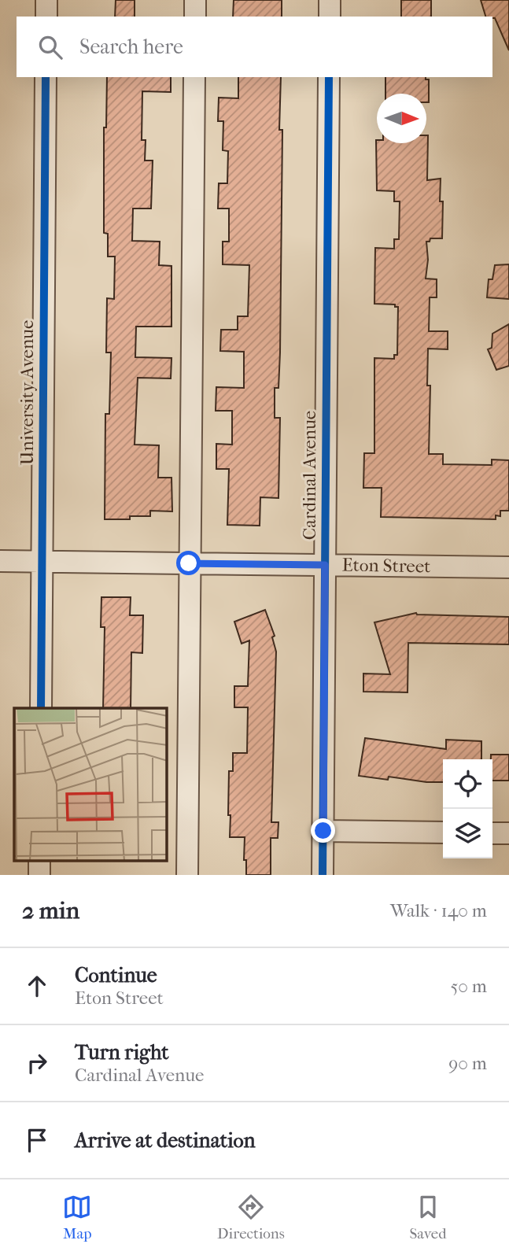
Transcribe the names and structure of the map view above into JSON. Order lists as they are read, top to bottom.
{
  "streets": {
    "street": ["University Avenue", "Cardinal Avenue", "Eton Street"]
  },
  "crossings": [
    ["University Avenue", "Eton Street"],
    ["Cardinal Avenue", "Eton Street"]
  ],
  "north": "right",
  "page": {
    "search": "Search here",
    "heading": ["2 min", "Walk · 140 m"],
    "list": [
      ["Continue", "Eton Street", "50 m"],
      ["Turn right", "Cardinal Avenue", "90 m"],
      "Arrive at destination"
    ],
    "nav": ["Map", "Directions", "Saved"]
  }
}
